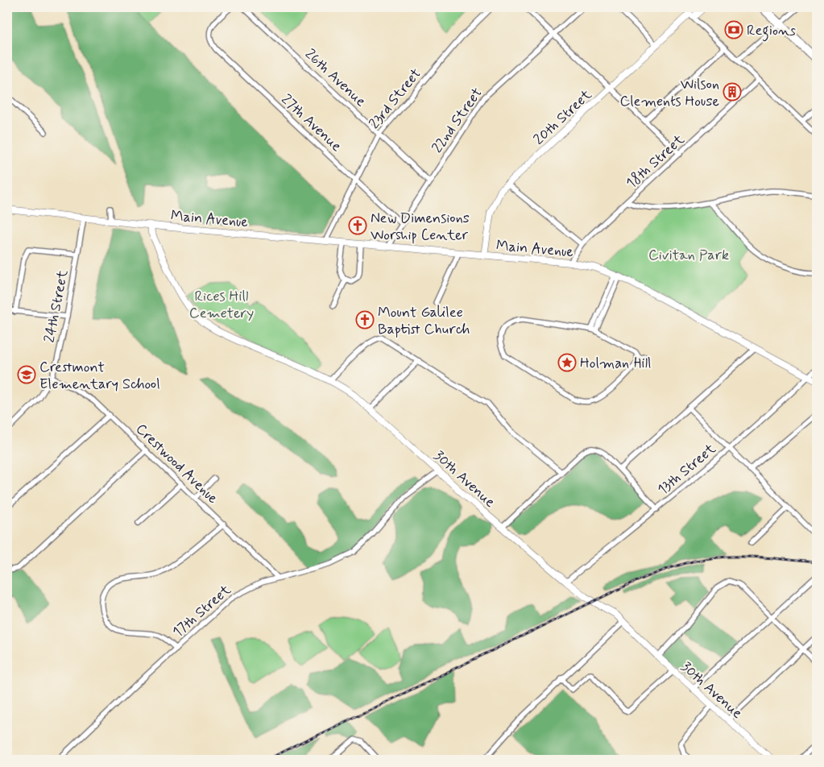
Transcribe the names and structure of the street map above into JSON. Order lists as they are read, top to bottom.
{
  "streets": {
    "street": [
      "26th Avenue",
      "23rd Street",
      "20th Street",
      "22nd Street",
      "27th Avenue",
      "18th Street",
      "Main Avenue",
      "24th Street",
      "Crestwood Avenue",
      "13th Street",
      "30th Avenue",
      "17th Street"
    ]
  },
  "crossings": [
    ["26th Avenue", "23rd Street"],
    ["26th Avenue", "22nd Street"],
    ["23rd Street", "27th Avenue"],
    ["23rd Street", "Main Avenue"],
    ["20th Street", "Main Avenue"],
    ["22nd Street", "27th Avenue"],
    ["22nd Street", "Main Avenue"],
    ["18th Street", "Main Avenue"],
    ["Main Avenue", "24th Street"],
    ["Main Avenue", "13th Street"],
    ["Main Avenue", "30th Avenue"],
    ["24th Street", "Crestwood Avenue"],
    ["Crestwood Avenue", "17th Street"],
    ["13th Street", "30th Avenue"],
    ["30th Avenue", "17th Street"]
  ],
  "parks": ["Civitan Park", "Rices Hill Cemetery"],
  "places": {
    "bank": ["Regions"],
    "building": ["Wilson Clements House"],
    "church": ["New Dimensions Worship Center", "Mount Galilee Baptist Church"],
    "place": ["Holman Hill"],
    "school or university": ["Crestmont Elementary School"]
  }
}
